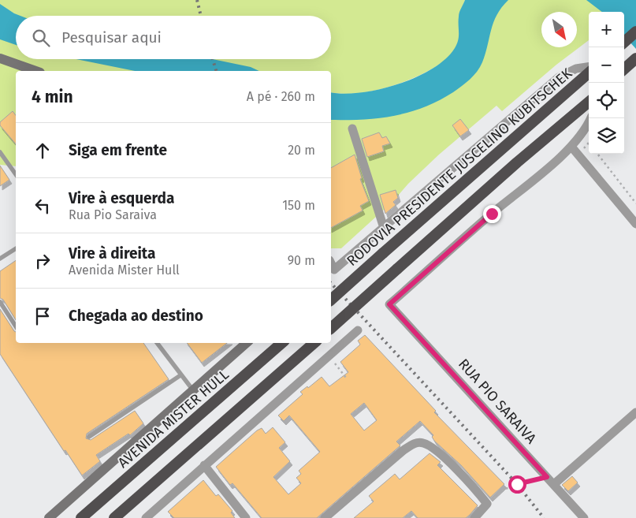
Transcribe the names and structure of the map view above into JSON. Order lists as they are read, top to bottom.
{
  "streets": {
    "highway": ["RODOVIA PRESIDENTE JUSCELINO KUBITSCHEK", "AVENIDA MISTER HULL"],
    "street": ["RUA PIO SARAIVA"]
  },
  "north": "bottom right",
  "page": {
    "map_buttons": ["+", "−"],
    "search": "Pesquisar aqui",
    "heading": ["4 min", "A pé · 260 m"],
    "list": [
      ["Siga em frente", "20 m"],
      ["Vire à esquerda", "Rua Pio Saraiva", "150 m"],
      ["Vire à direita", "Avenida Mister Hull", "90 m"],
      "Chegada ao destino"
    ]
  }
}
